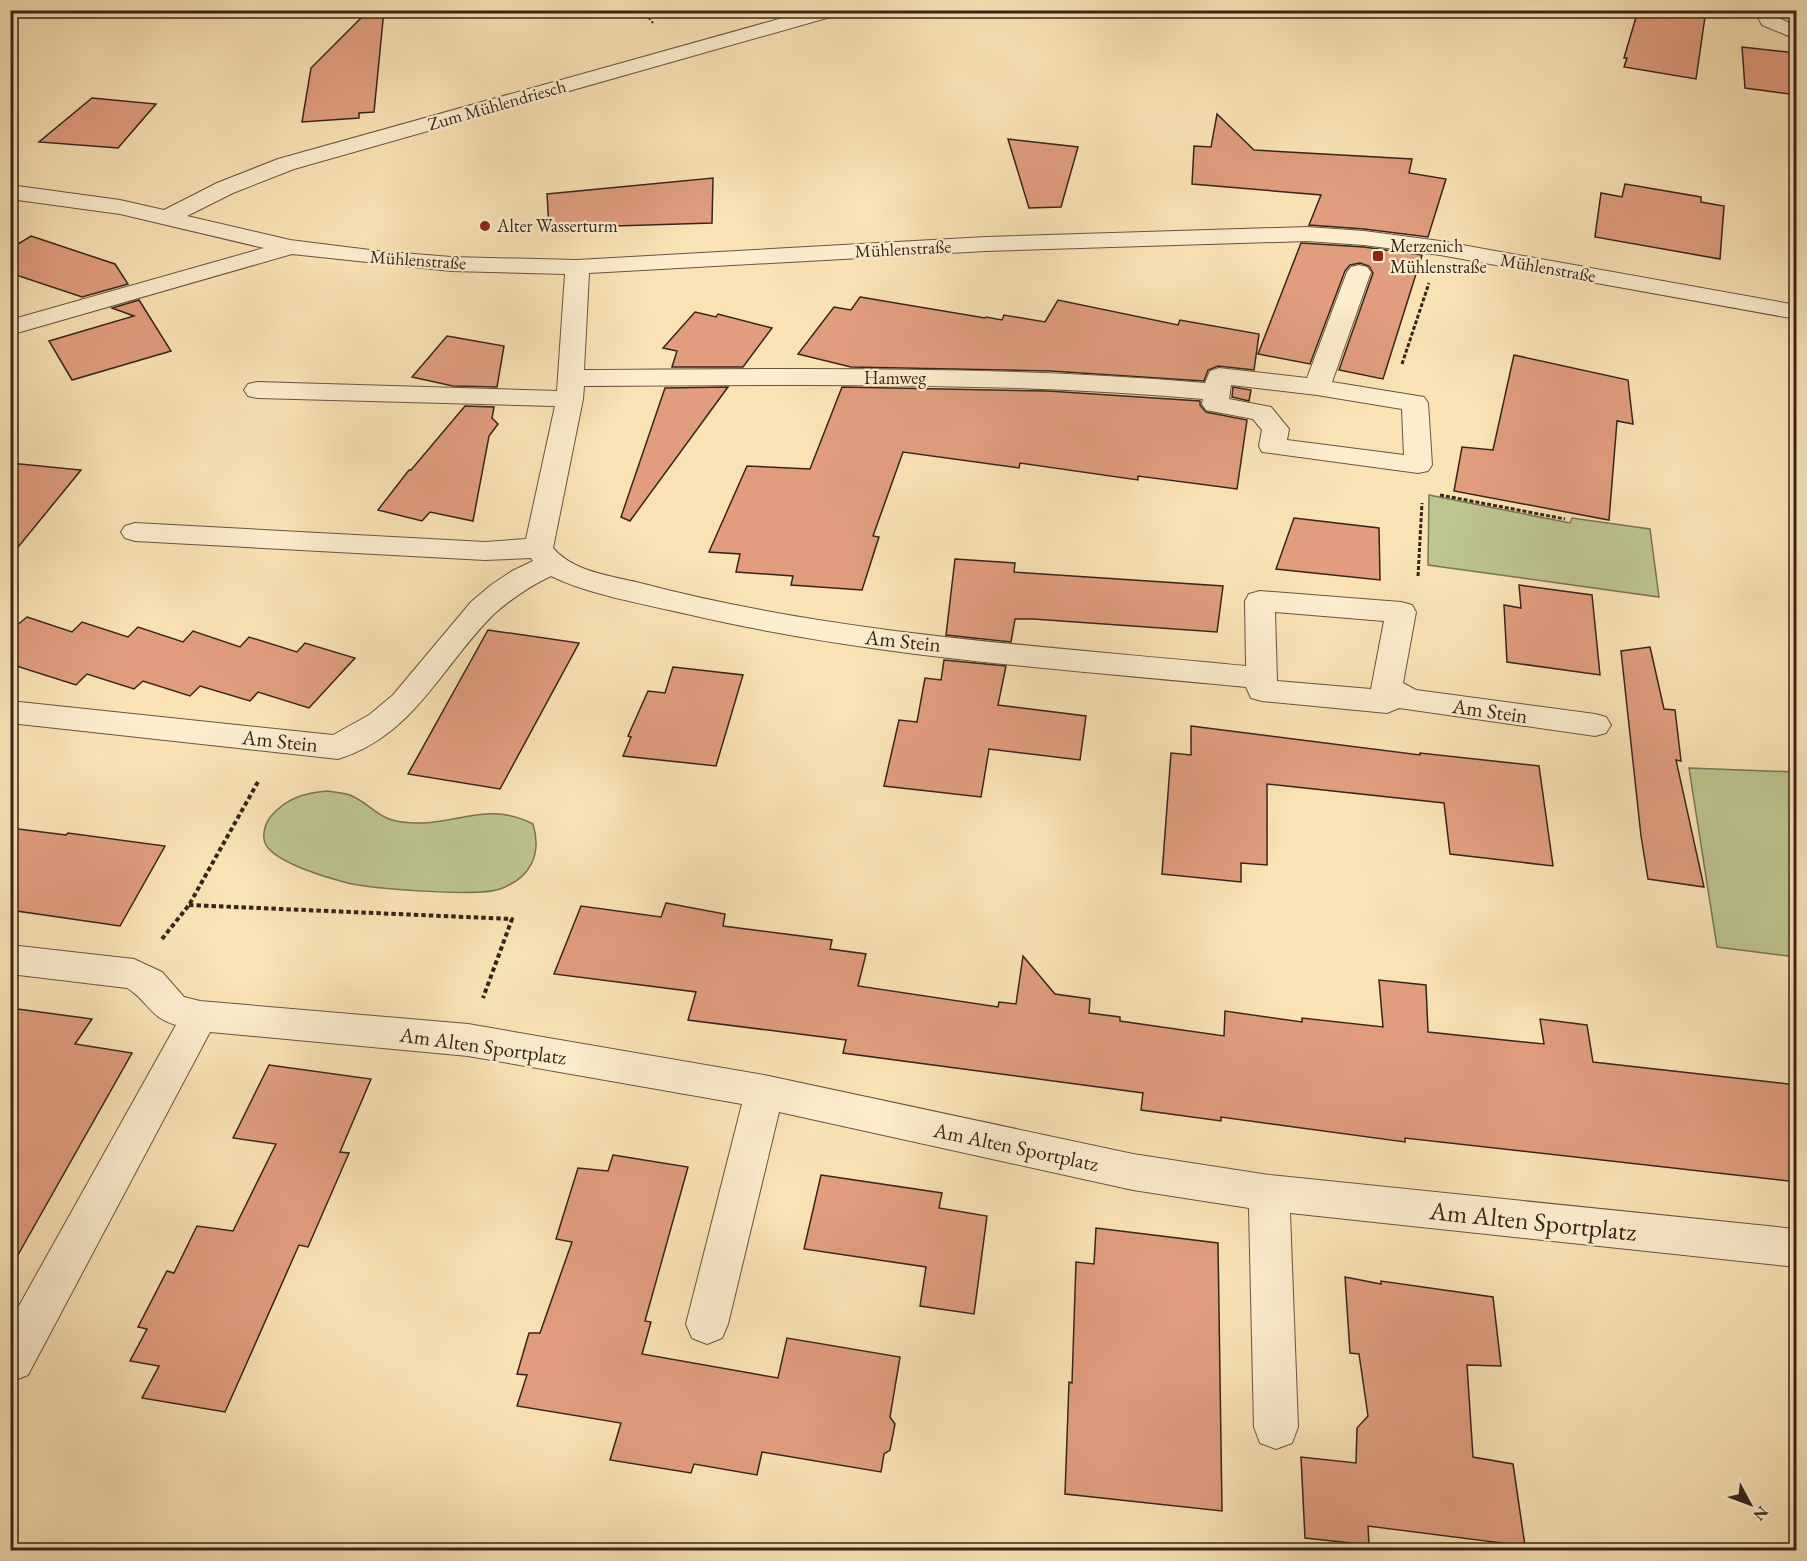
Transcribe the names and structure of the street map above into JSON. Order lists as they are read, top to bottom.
{
  "streets": {
    "street": [
      "Zum Mühlendriesch",
      "Mühlenstraße",
      "Hamweg",
      "Am Stein",
      "Am Alten Sportplatz"
    ]
  },
  "crossings": [
    ["Zum Mühlendriesch", "Mühlenstraße"]
  ],
  "places": {
    "other": ["Alter Wasserturm"],
    "transit": ["Merzenich Mühlenstraße"]
  },
  "north": "bottom right"
}
